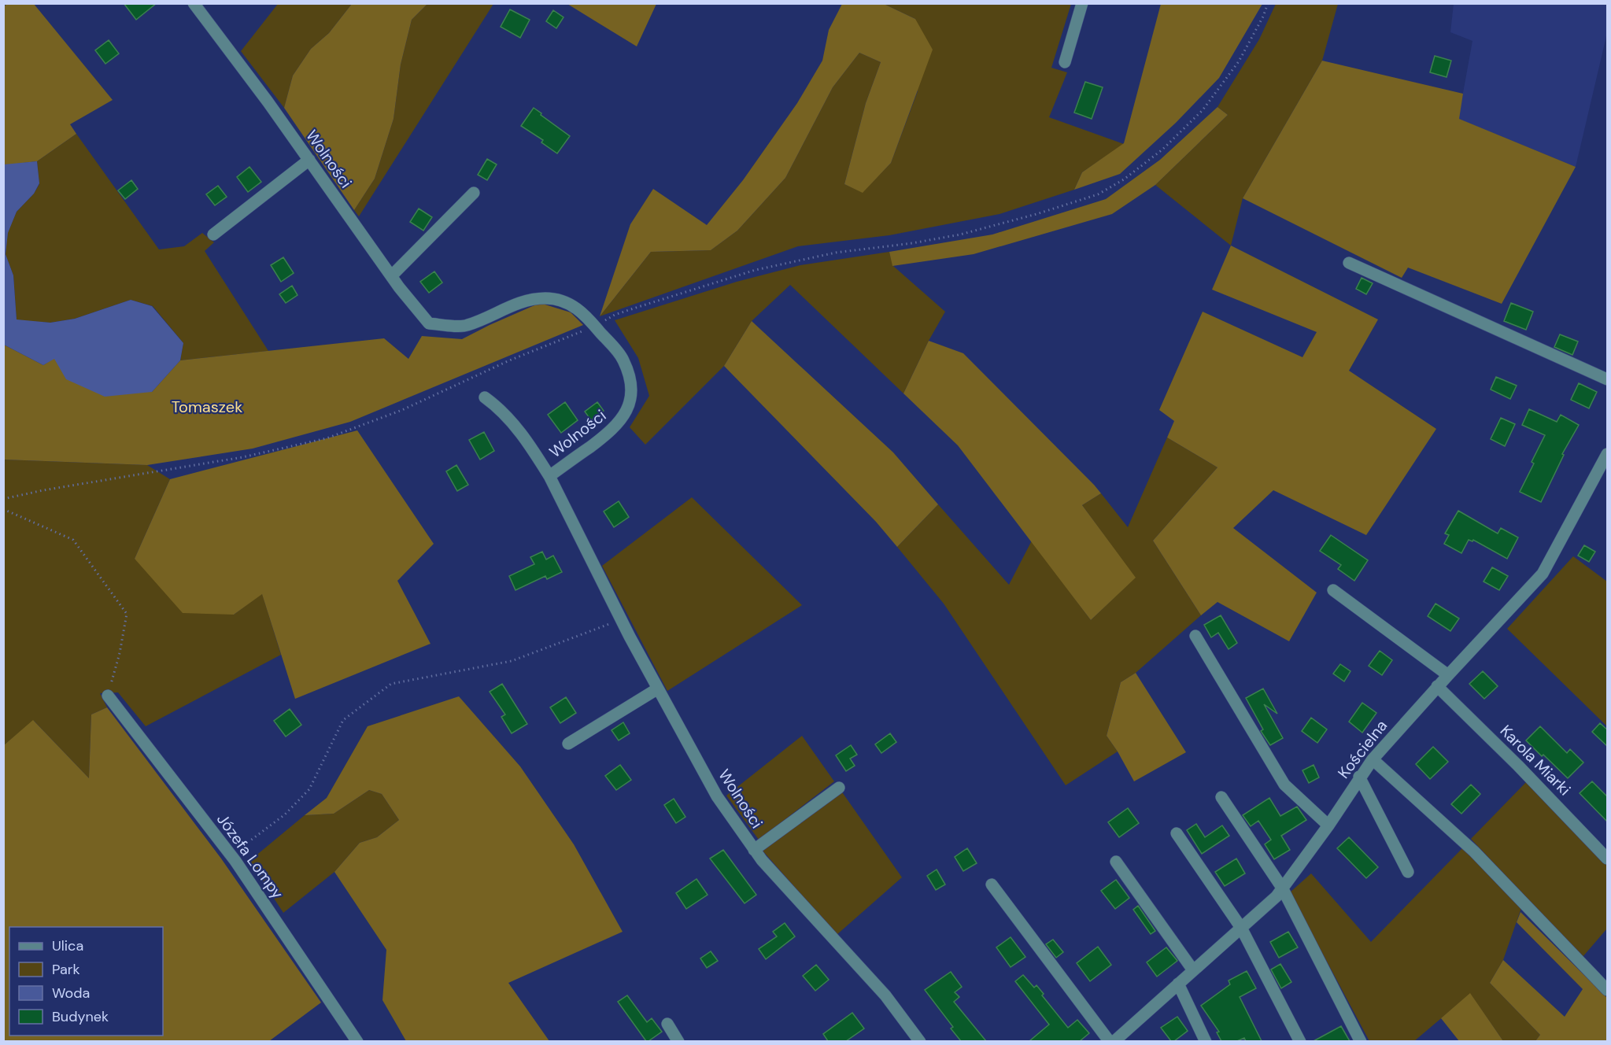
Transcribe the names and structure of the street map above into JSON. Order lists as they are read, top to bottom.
{
  "streets": {
    "street": [
      "Wolności",
      "Kościelna",
      "Karola Miarki",
      "Józefa Lompy"
    ]
  },
  "crossings": [
    ["Kościelna", "Karola Miarki"]
  ],
  "parks": ["Tomaszek"],
  "legend": [
    "Ulica",
    "Park",
    "Woda",
    "Budynek"
  ]
}
